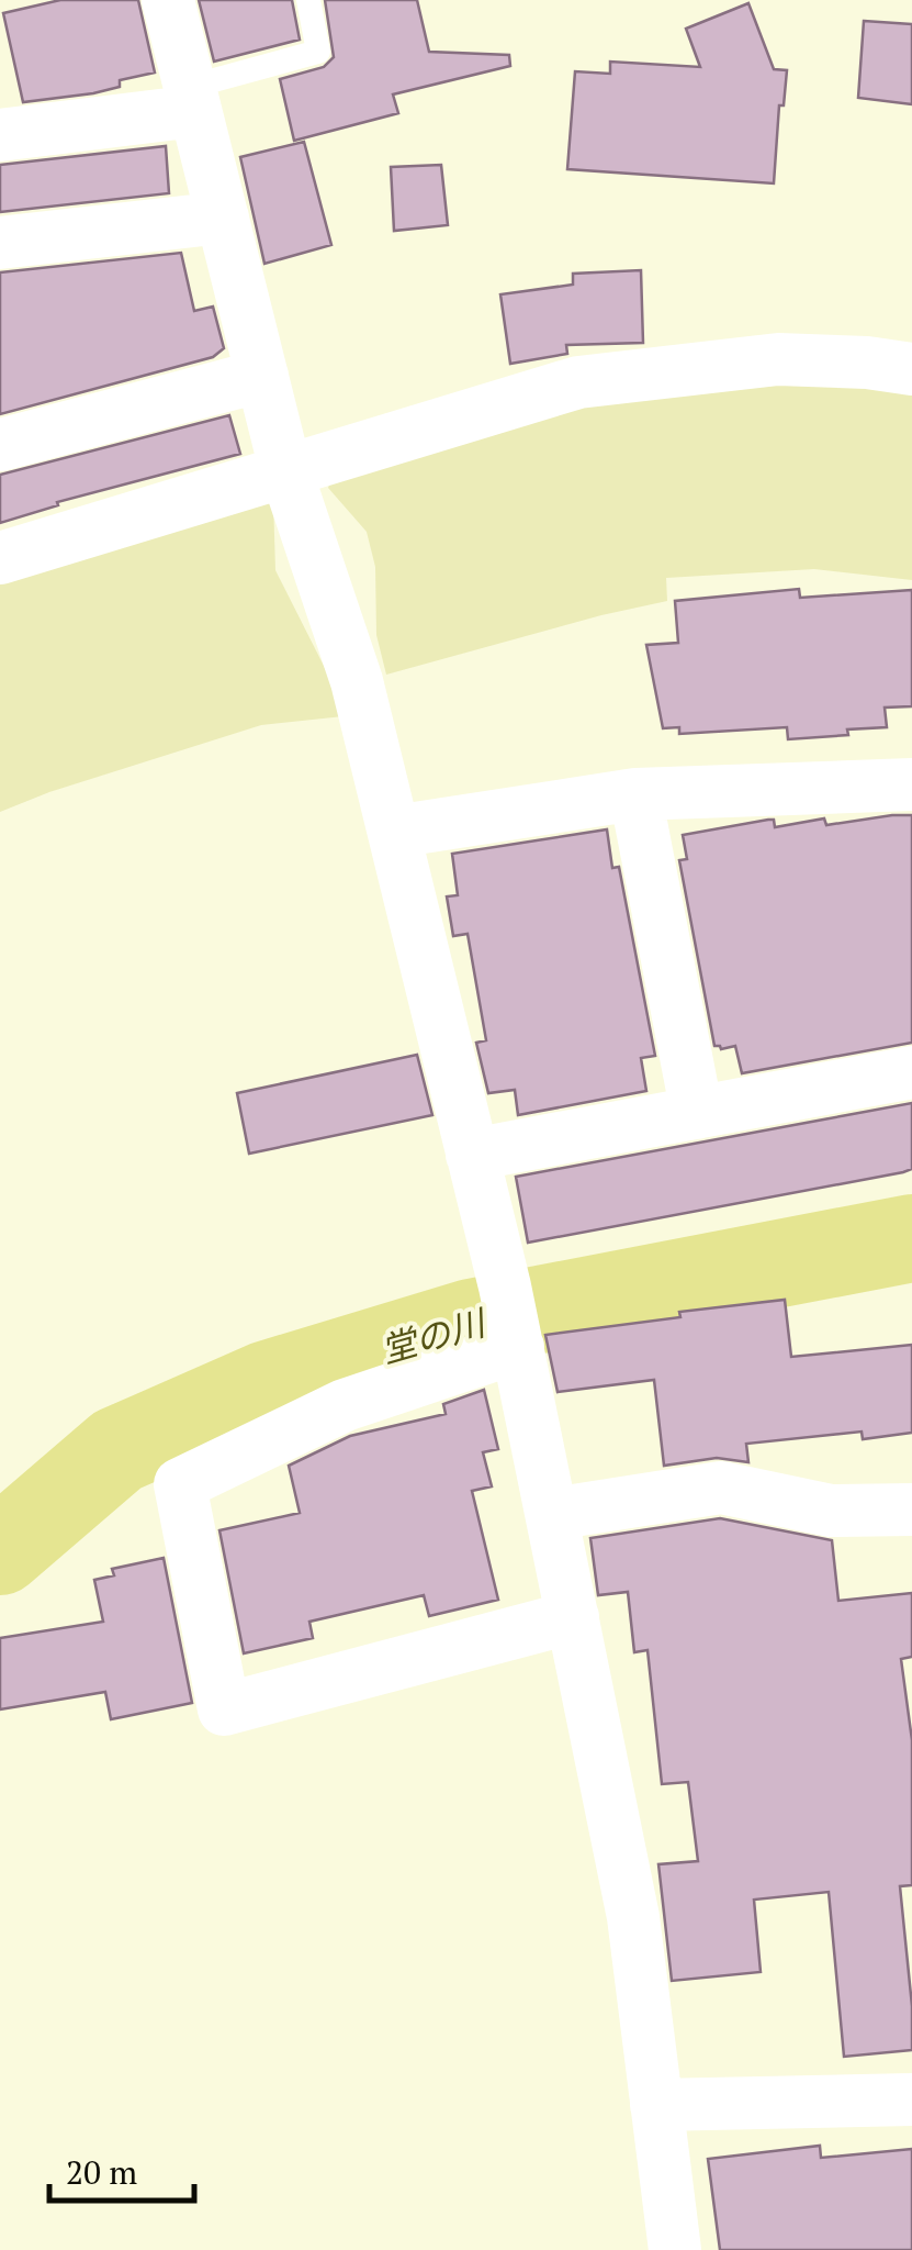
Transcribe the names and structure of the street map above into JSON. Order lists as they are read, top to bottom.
{
  "water": ["堂の川"],
  "scale_bar": "20 m"
}
